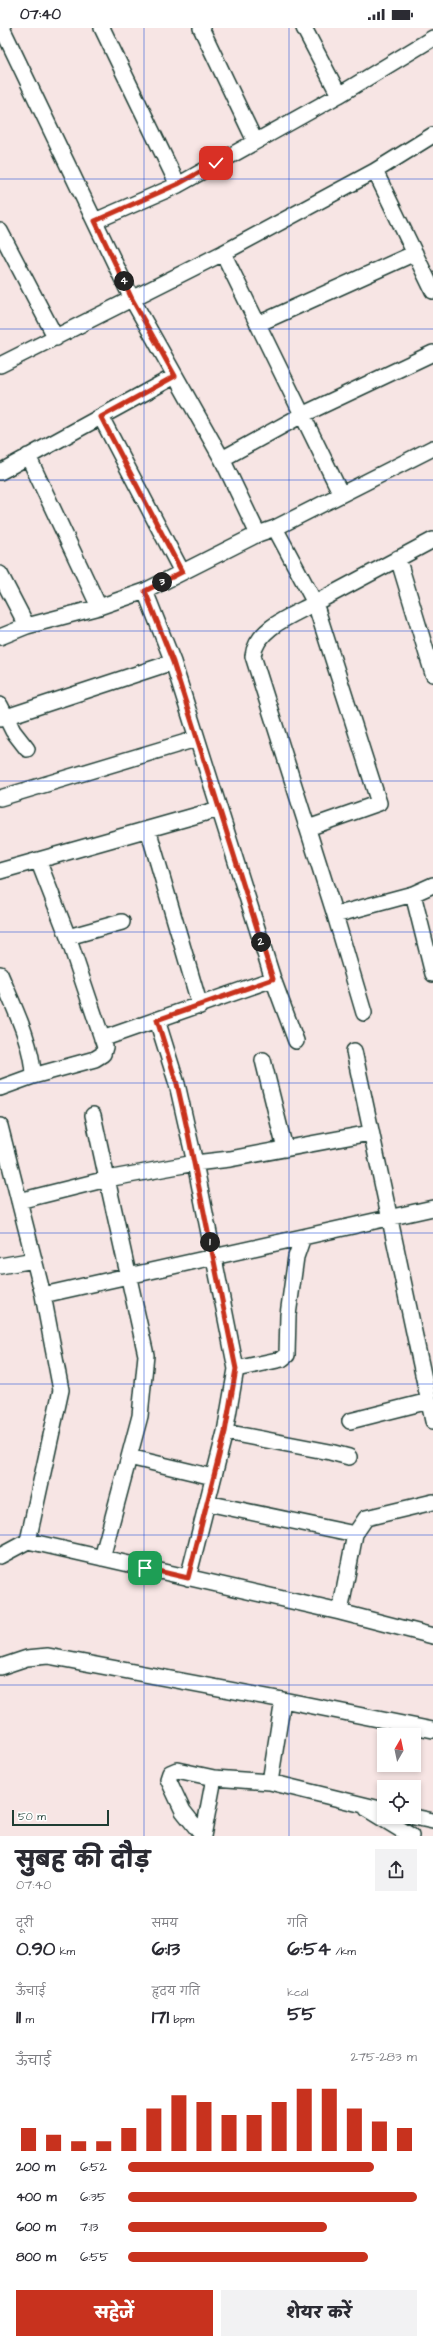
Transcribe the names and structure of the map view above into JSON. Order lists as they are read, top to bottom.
{
  "scale_bar": "50 m",
  "north": "top",
  "page": {
    "status": "07:40",
    "pins": [
      "4",
      "3",
      "2",
      "1"
    ],
    "scale": "50 m",
    "heading": ["सुबह की दौड़", "07:40"],
    "stats": [
      ["दूरी", "0.90 km"],
      ["समय", "6:13"],
      ["गति", "6:54 /km"],
      ["ऊँचाई", "11 m"],
      ["हृदय गति", "171 bpm"],
      ["kcal", "55"]
    ],
    "chart": ["ऊँचाई", "275–283 m"],
    "list": [
      {
        "name": "200 m",
        "note": "6:52"
      },
      {
        "name": "400 m",
        "note": "6:35"
      },
      {
        "name": "600 m",
        "note": "7:13"
      },
      {
        "name": "800 m",
        "note": "6:55"
      }
    ],
    "buttons": ["सहेजें", "शेयर करें"]
  }
}
